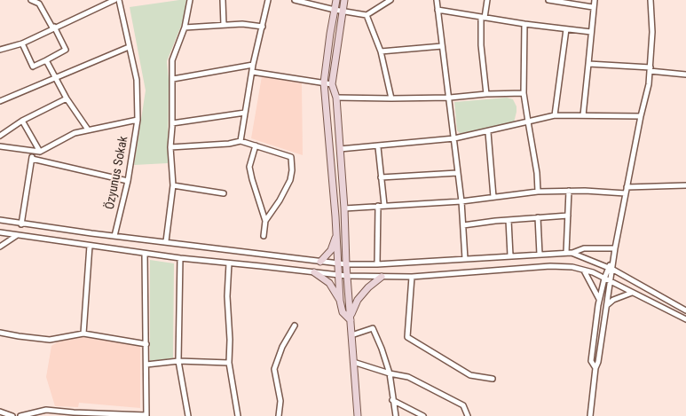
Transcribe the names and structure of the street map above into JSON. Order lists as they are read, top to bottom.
{
  "streets": {
    "street": ["Özyunus Sokak"]
  }
}
